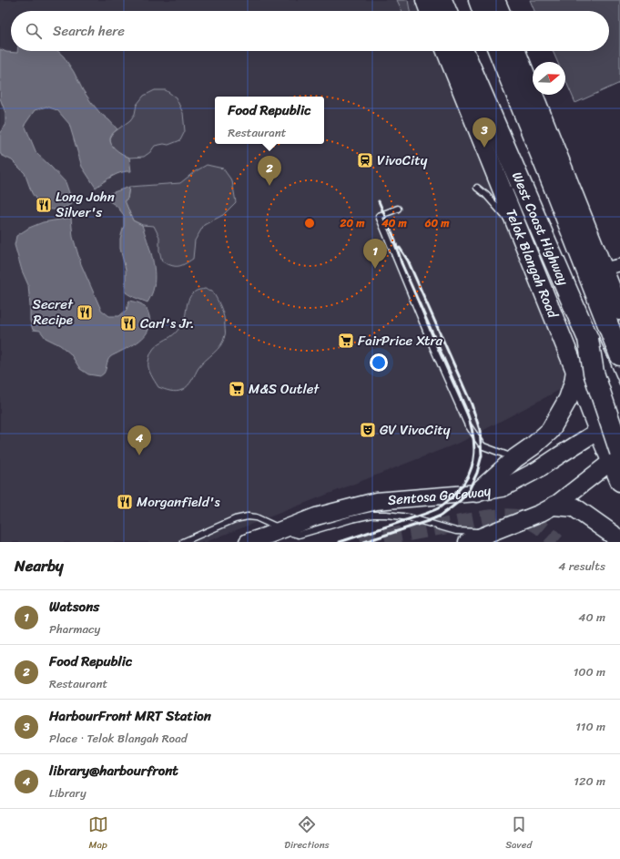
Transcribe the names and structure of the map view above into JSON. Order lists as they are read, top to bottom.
{
  "streets": {
    "highway": ["West Coast Highway"],
    "main road": ["Telok Blangah Road", "Sentosa Gateway"]
  },
  "crossings": [
    ["Telok Blangah Road", "Sentosa Gateway"]
  ],
  "places": {
    "station": ["VivoCity"],
    "restaurant": [
      "Long John Silver's",
      "Secret Recipe",
      "Carl's Jr.",
      "Morganfield's"
    ],
    "supermarket": ["FairPrice Xtra", "M&S Outlet"],
    "theatre": ["GV VivoCity"]
  },
  "north": "right",
  "page": {
    "search": "Search here",
    "popup": ["Food Republic", "Restaurant"],
    "pins": [
      "3",
      "2",
      "1",
      "4"
    ],
    "heading": ["Nearby", "4 results"],
    "list": [
      {
        "mark": "1",
        "name": "Watsons",
        "note": "Pharmacy",
        "value": "40 m"
      },
      {
        "mark": "2",
        "name": "Food Republic",
        "note": "Restaurant",
        "value": "100 m"
      },
      {
        "mark": "3",
        "name": "HarbourFront MRT Station",
        "note": "Place · Telok Blangah Road",
        "value": "110 m"
      },
      {
        "mark": "4",
        "name": "library@harbourfront",
        "note": "Library",
        "value": "120 m"
      }
    ],
    "nav": ["Map", "Directions", "Saved"]
  },
  "rings": ["20 m", "40 m", "60 m"]
}
